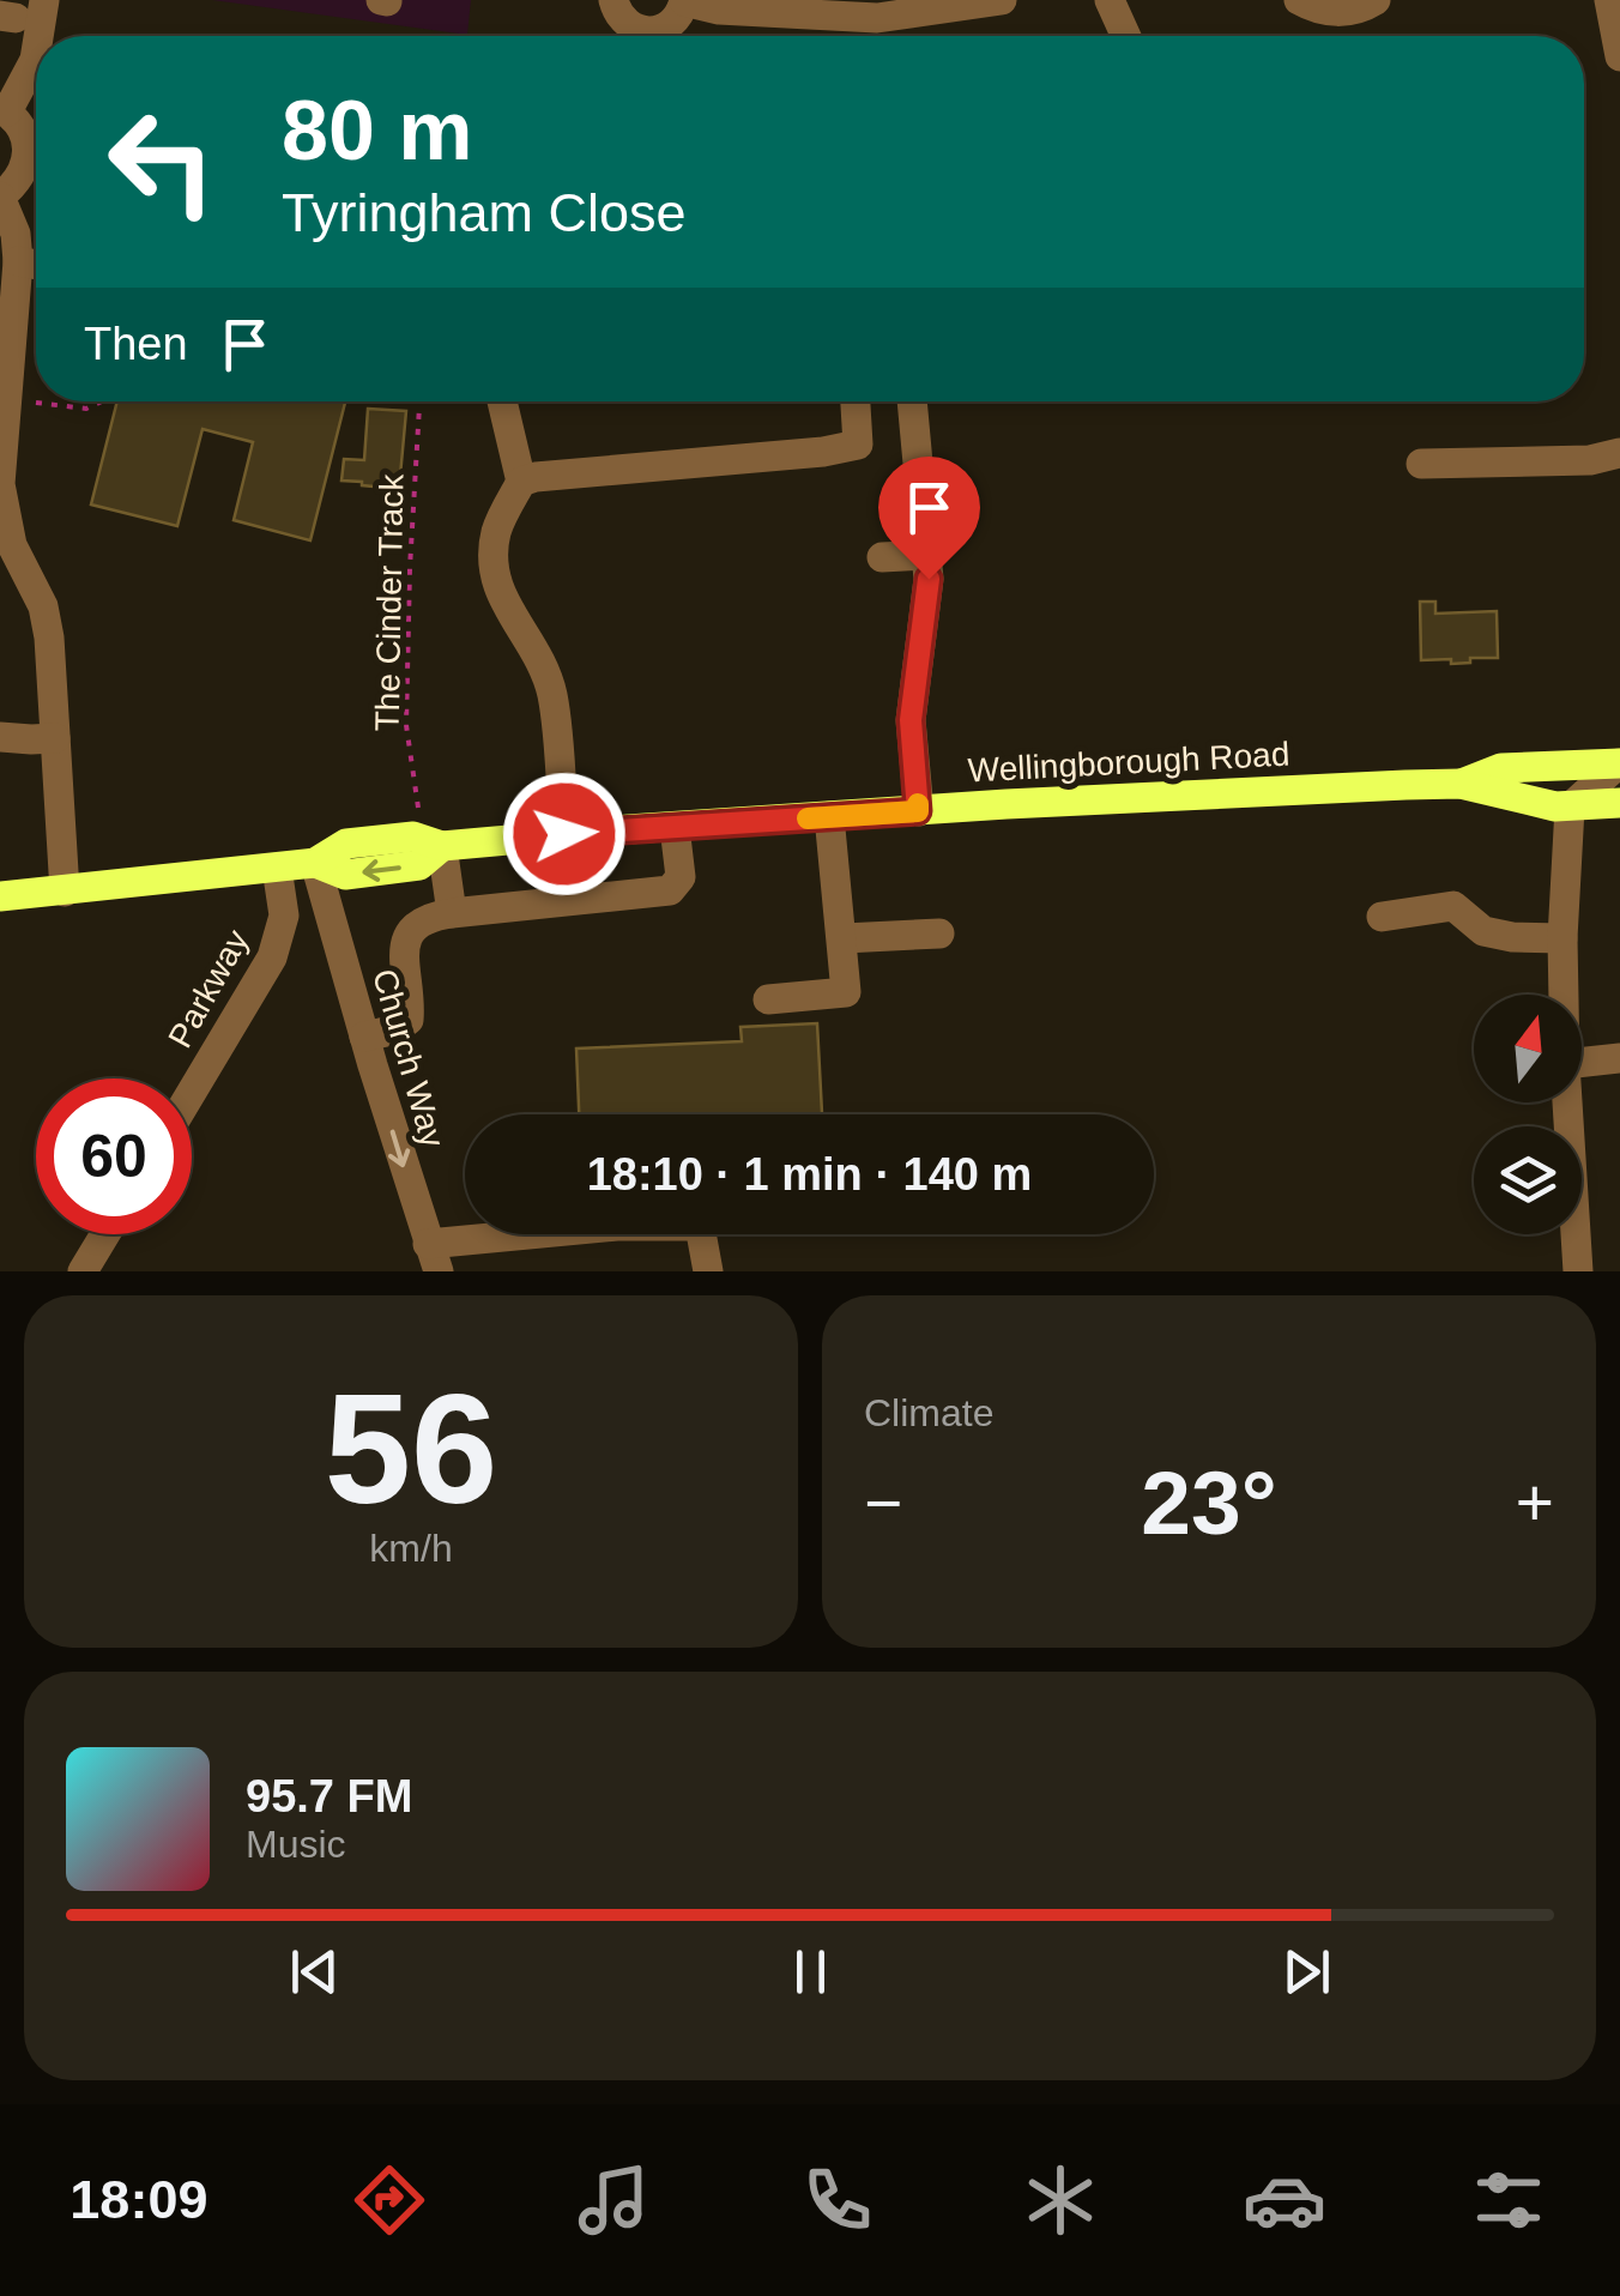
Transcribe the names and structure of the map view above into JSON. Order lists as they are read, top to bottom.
{
  "streets": {
    "main road": ["Wellingborough Road"],
    "street": ["Parkway", "Church Way"],
    "path": ["The Cinder Track"]
  },
  "crossings": [
    ["Wellingborough Road", "Parkway"],
    ["Wellingborough Road", "Church Way"]
  ],
  "one_way": ["Church Way"],
  "north": "top",
  "page": {
    "turn": ["80 m", "Tyringham Close"],
    "then": "Then",
    "limit": "60",
    "trip": "18:10 · 1 min · 140 m",
    "tile": [
      ["56", "km/h"],
      "Climate"
    ],
    "heat": ["−", "23°", "+"],
    "song": ["95.7 FM", "Music"],
    "tabs": "18:09"
  }
}
